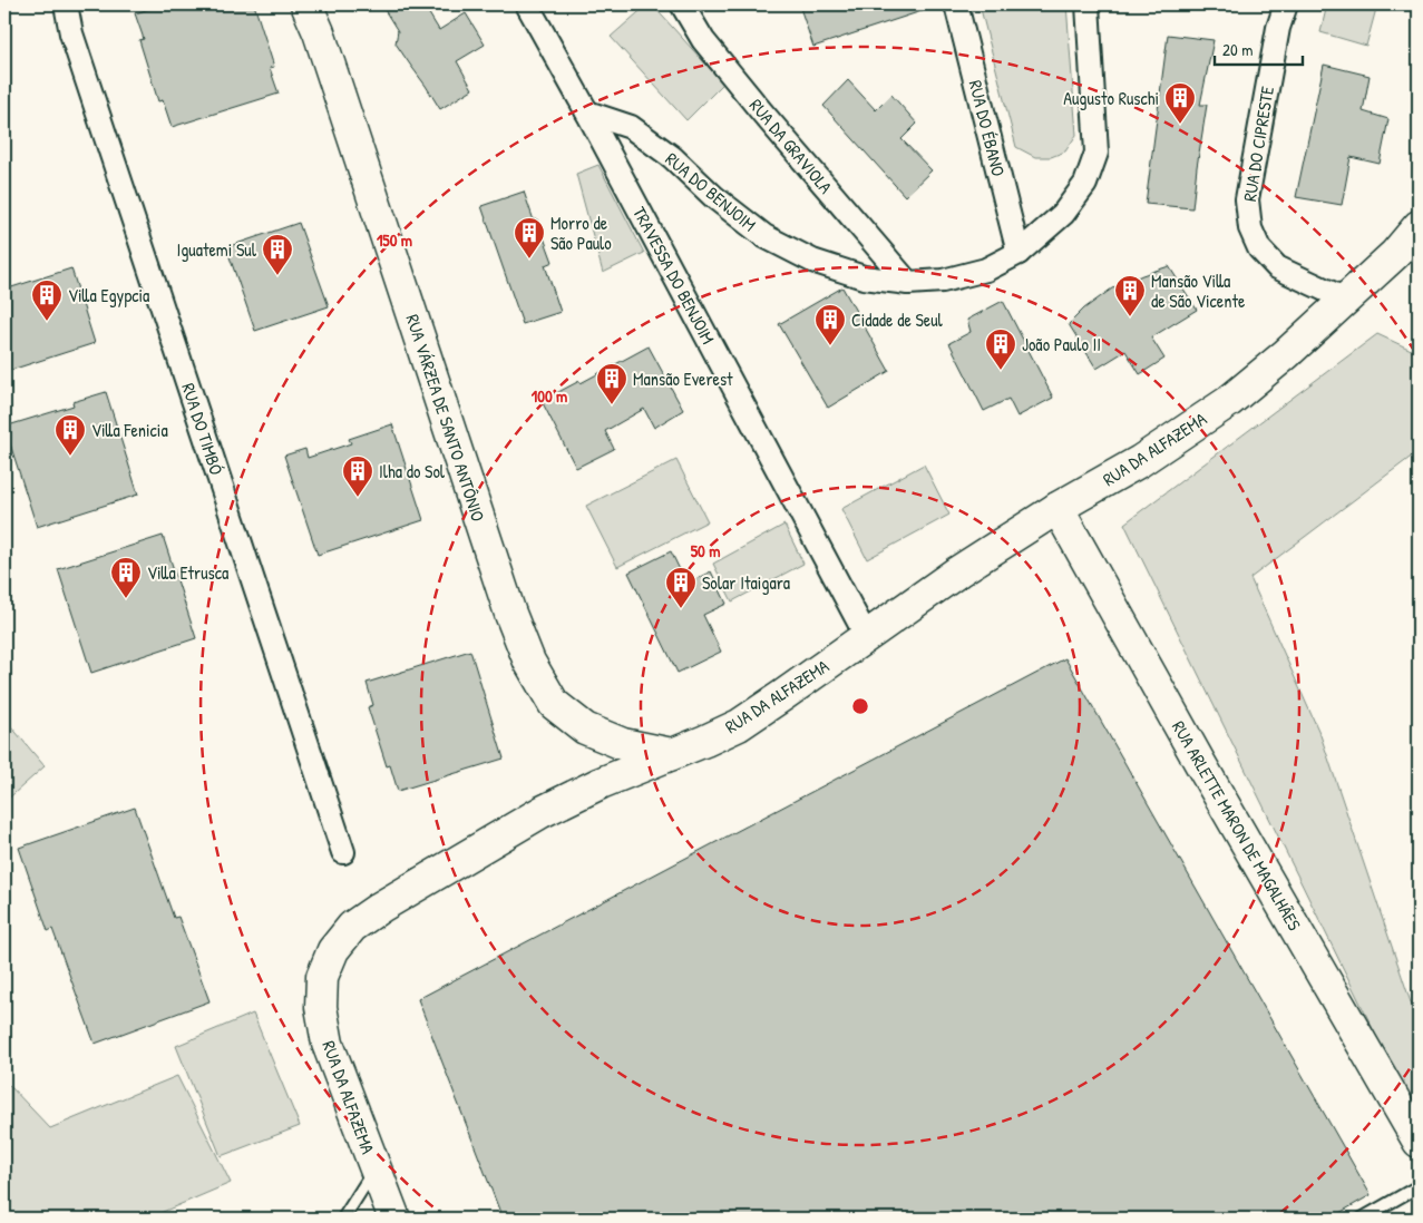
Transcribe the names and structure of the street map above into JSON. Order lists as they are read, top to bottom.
{
  "streets": {
    "street": [
      "RUA DO ÉBANO",
      "RUA DO CIPRESTE",
      "RUA DA GRAVIOLA",
      "RUA DO BENJOIM",
      "TRAVESSA DO BENJOIM",
      "RUA VÁRZEA DE SANTO ANTÔNIO",
      "RUA DO TIMBÓ",
      "RUA DA ALFAZEMA",
      "RUA ARLETTE MARON DE MAGALHÃES"
    ]
  },
  "crossings": [
    ["RUA DO ÉBANO", "RUA DO BENJOIM"],
    ["RUA DO CIPRESTE", "RUA DA ALFAZEMA"],
    ["RUA DA GRAVIOLA", "RUA DO BENJOIM"],
    ["RUA DO BENJOIM", "TRAVESSA DO BENJOIM"],
    ["TRAVESSA DO BENJOIM", "RUA DA ALFAZEMA"],
    ["RUA VÁRZEA DE SANTO ANTÔNIO", "RUA DA ALFAZEMA"],
    ["RUA DA ALFAZEMA", "RUA ARLETTE MARON DE MAGALHÃES"]
  ],
  "places": {
    "building": [
      "Augusto Ruschi",
      "Morro de São Paulo",
      "Iguatemi Sul",
      "Mansão Villa de São Vicente",
      "Villa Egypcia",
      "Cidade de Seul",
      "João Paulo II",
      "Mansão Everest",
      "Villa Fenicia",
      "Ilha do Sol",
      "Villa Etrusca",
      "Solar Itaigara"
    ]
  },
  "scale_bar": "20 m",
  "rings": ["150 m", "100 m", "50 m"]
}
